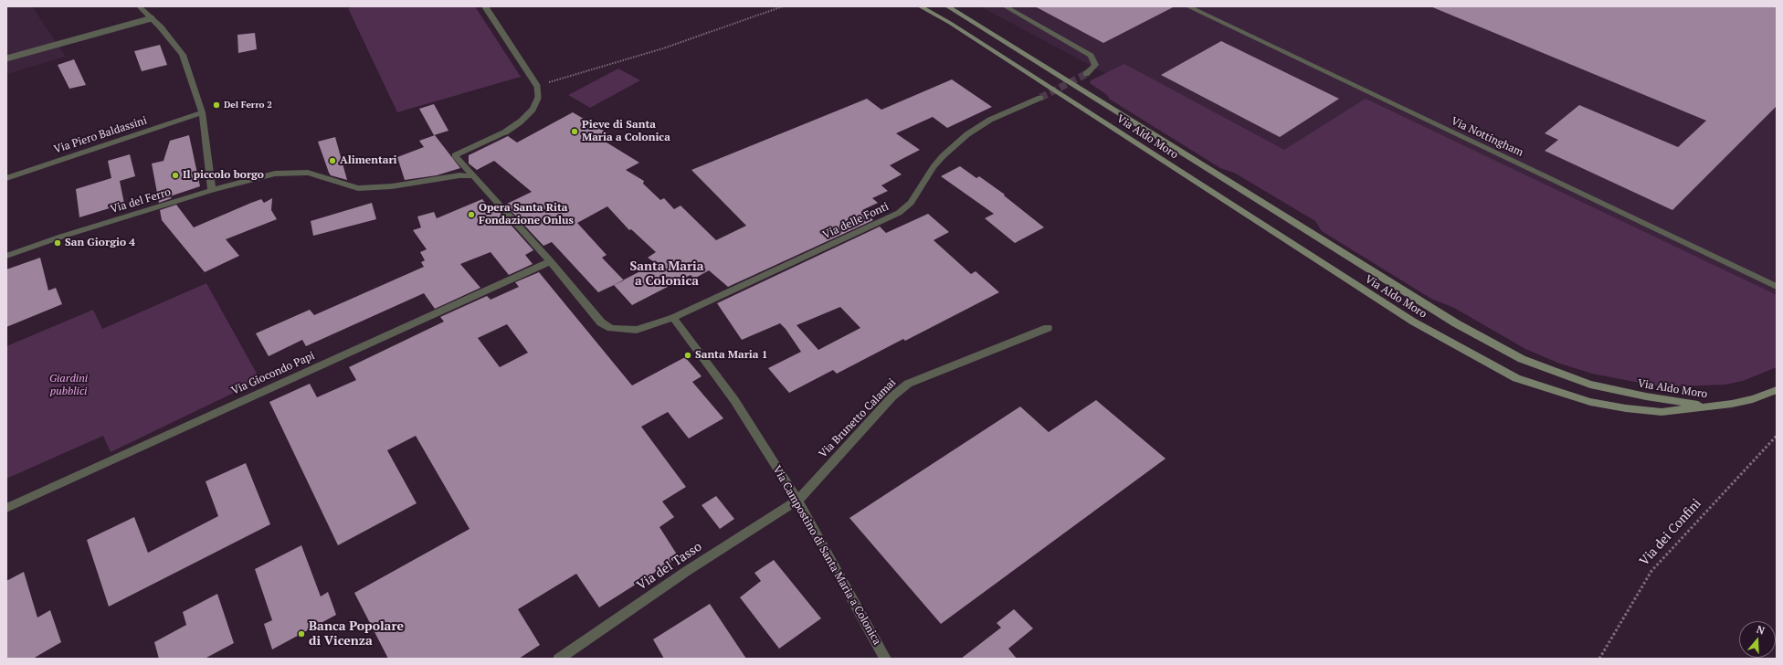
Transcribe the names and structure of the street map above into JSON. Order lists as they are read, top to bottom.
{
  "streets": {
    "street": [
      "Via Piero Baldassini",
      "Via Aldo Moro",
      "Via Nottingham",
      "Via del Ferro",
      "Via delle Fonti",
      "Via Giocondo Papi",
      "Via Brunetto Calamai",
      "Via Campostino di Santa Maria a Colonica",
      "Via del Tasso"
    ],
    "path": ["Via dei Confini"]
  },
  "crossings": [
    ["Via delle Fonti", "Via Campostino di Santa Maria a Colonica"],
    ["Via Brunetto Calamai", "Via Campostino di Santa Maria a Colonica"],
    ["Via Brunetto Calamai", "Via del Tasso"],
    ["Via Campostino di Santa Maria a Colonica", "Via del Tasso"]
  ],
  "districts": ["Santa Maria a Colonica"],
  "parks": ["Giardini pubblici"],
  "places": [
    "Del Ferro 2",
    "Pieve di Santa Maria a Colonica",
    "Alimentari",
    "Il piccolo borgo",
    "Opera Santa Rita Fondazione Onlus",
    "San Giorgio 4",
    "Santa Maria 1",
    "Banca Popolare di Vicenza"
  ],
  "north": "top"
}
